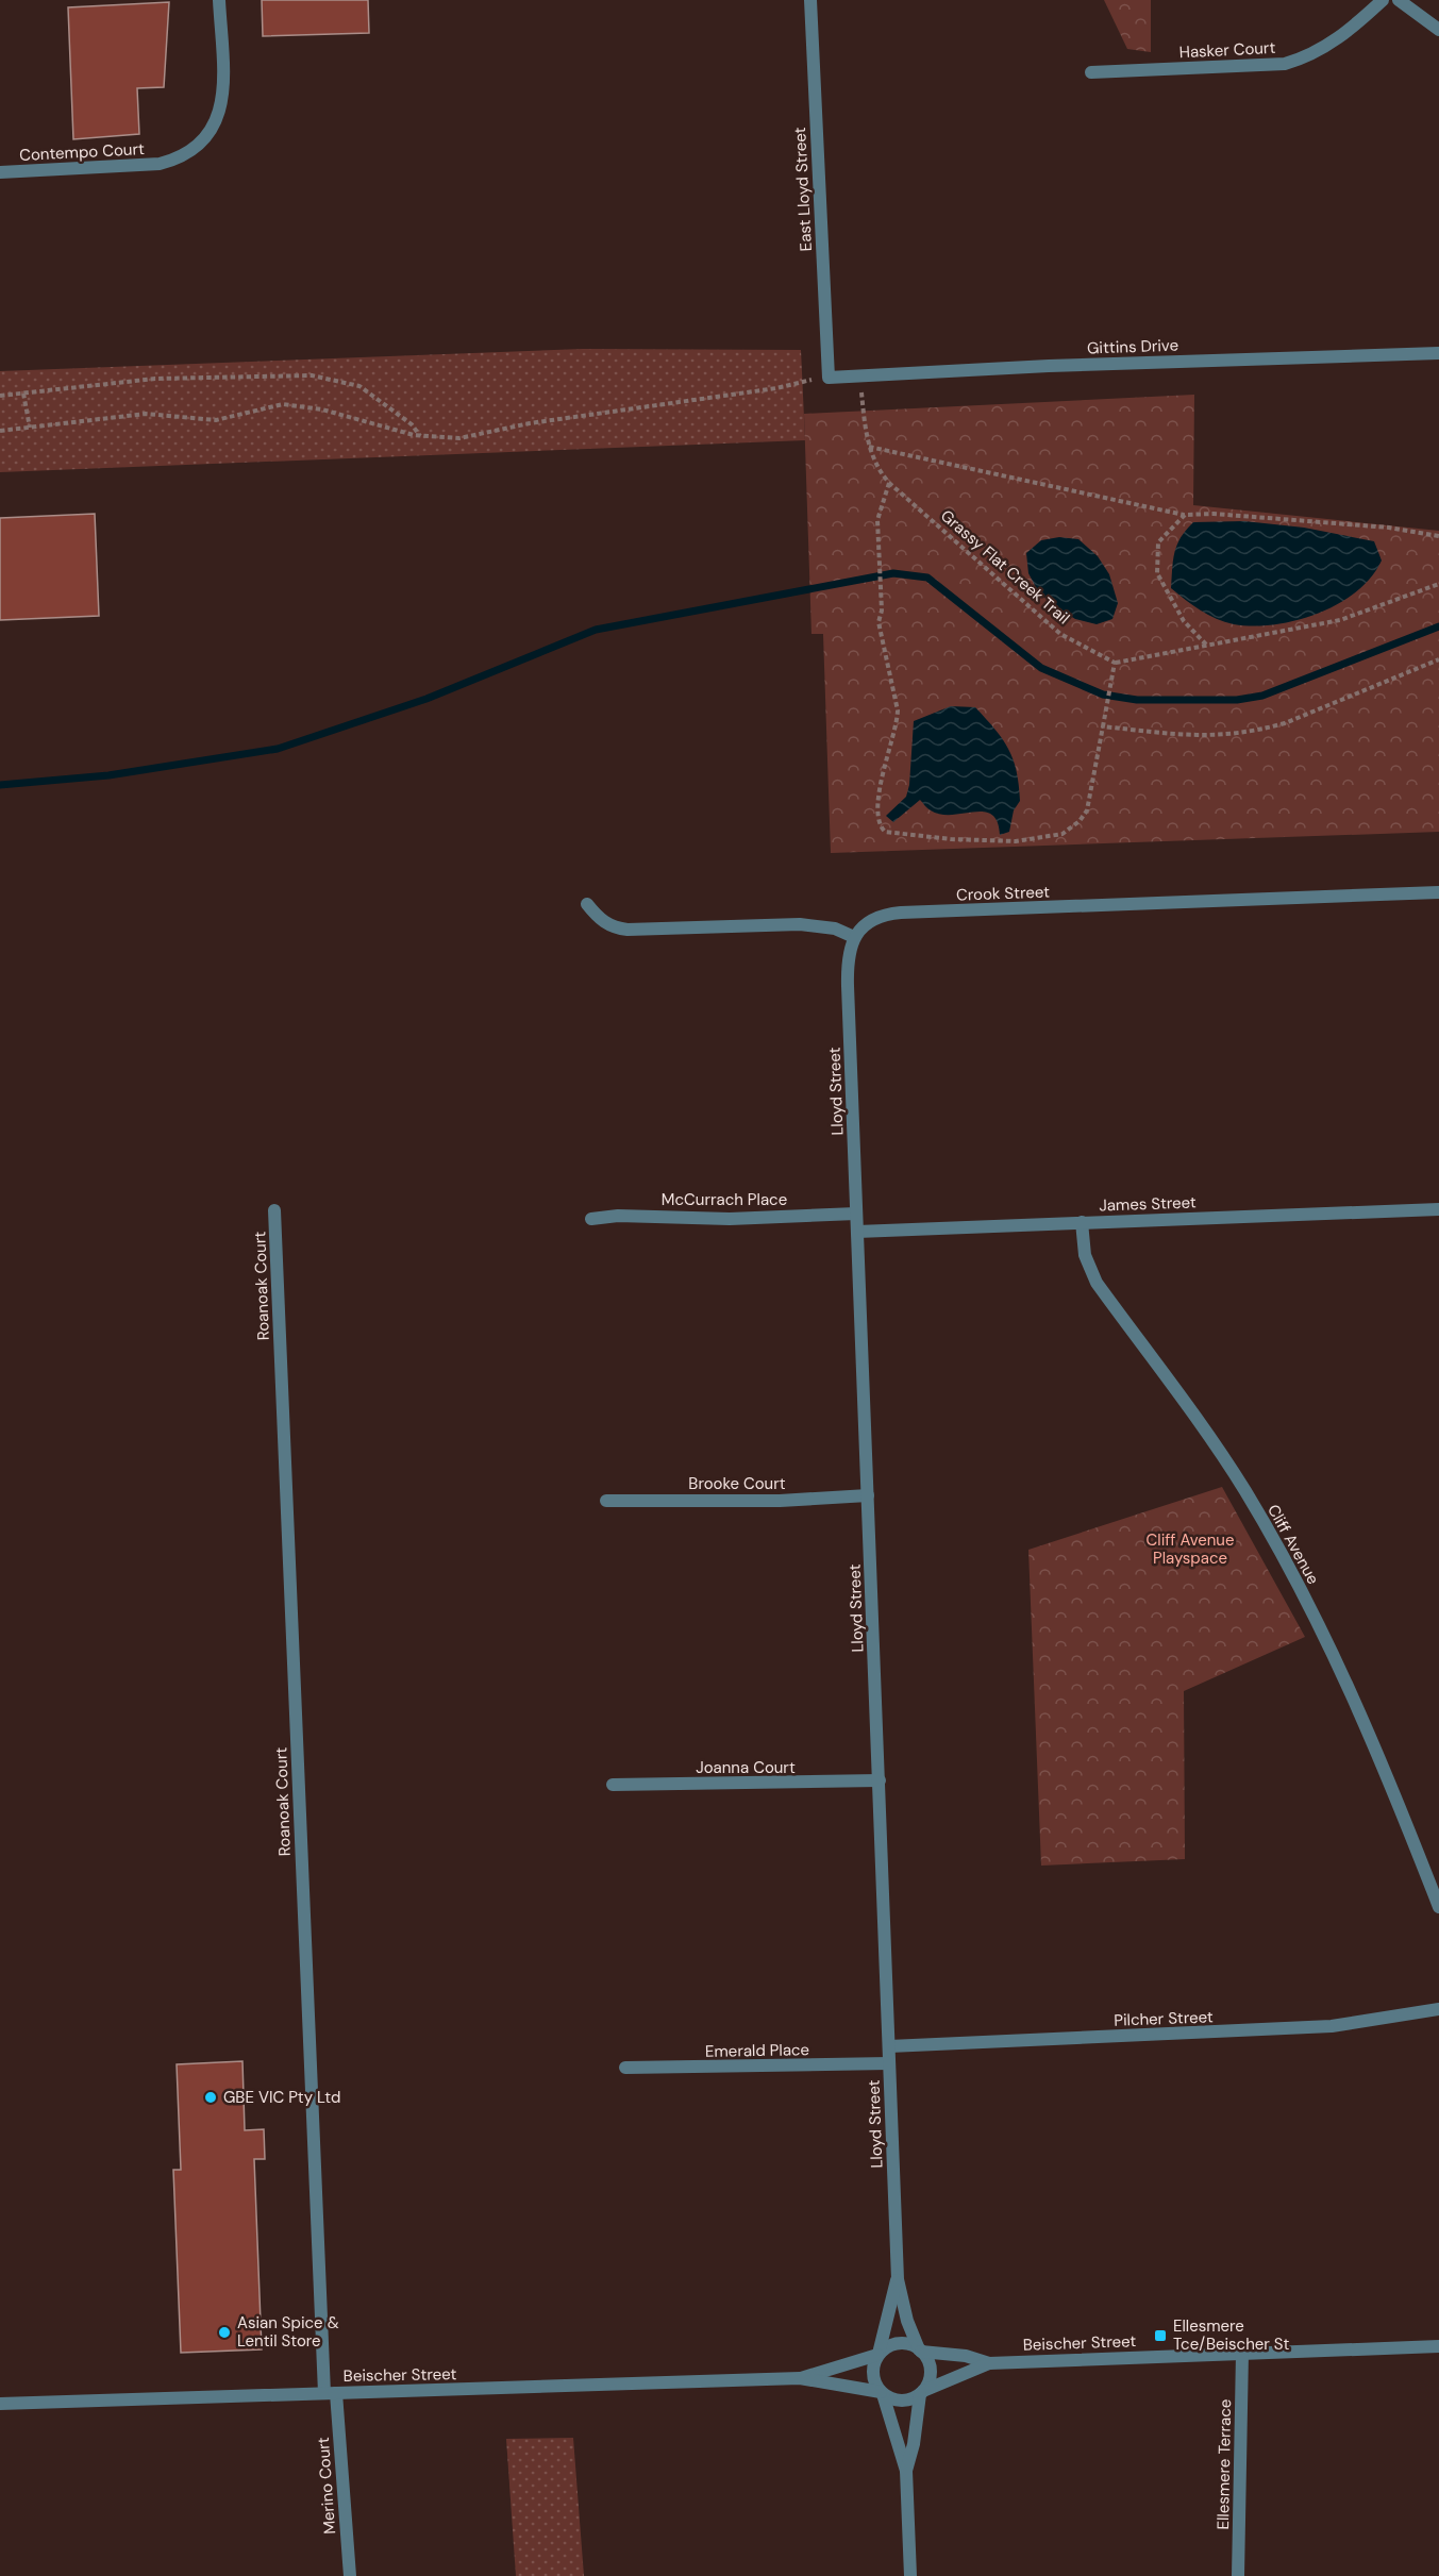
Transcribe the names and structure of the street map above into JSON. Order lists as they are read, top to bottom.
{
  "streets": {
    "street": [
      "Hasker Court",
      "Contempo Court",
      "East Lloyd Street",
      "Gittins Drive",
      "Crook Street",
      "Lloyd Street",
      "McCurrach Place",
      "James Street",
      "Roanoak Court",
      "Brooke Court",
      "Cliff Avenue",
      "Joanna Court",
      "Pilcher Street",
      "Emerald Place",
      "Beischer Street",
      "Ellesmere Terrace",
      "Merino Court"
    ],
    "path": ["Grassy Flat Creek Trail"]
  },
  "crossings": [
    ["East Lloyd Street", "Gittins Drive"],
    ["Gittins Drive", "Grassy Flat Creek Trail"],
    ["Crook Street", "Lloyd Street"],
    ["Lloyd Street", "McCurrach Place"],
    ["Lloyd Street", "James Street"],
    ["Lloyd Street", "Brooke Court"],
    ["Lloyd Street", "Joanna Court"],
    ["Lloyd Street", "Pilcher Street"],
    ["Lloyd Street", "Emerald Place"],
    ["Lloyd Street", "Beischer Street"],
    ["James Street", "Cliff Avenue"],
    ["Roanoak Court", "Beischer Street"],
    ["Roanoak Court", "Merino Court"],
    ["Beischer Street", "Ellesmere Terrace"],
    ["Beischer Street", "Merino Court"]
  ],
  "parks": ["Cliff Avenue Playspace"],
  "places": {
    "other": ["GBE VIC Pty Ltd", "Asian Spice & Lentil Store"],
    "transit": ["Ellesmere Tce/Beischer St"]
  }
}
